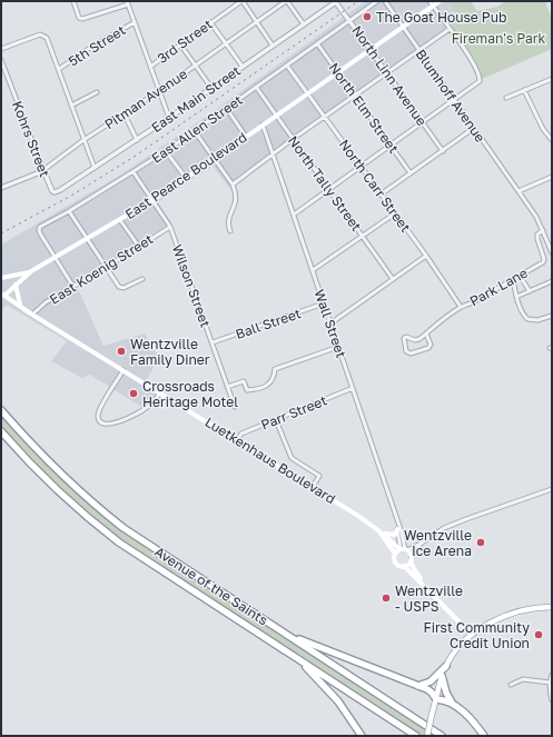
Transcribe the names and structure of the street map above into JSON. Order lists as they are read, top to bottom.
{
  "streets": {
    "highway": ["Avenue of the Saints"],
    "main road": ["East Pearce Boulevard", "Luetkenhaus Boulevard"],
    "street": [
      "3rd Street",
      "5th Street",
      "North Linn Avenue",
      "Blumhoff Avenue",
      "Pitman Avenue",
      "East Main Street",
      "North Elm Street",
      "East Allen Street",
      "Kohrs Street",
      "North Tally Street",
      "North Carr Street",
      "East Koenig Street",
      "Wilson Street",
      "Park Lane",
      "Ball Street",
      "Wall Street",
      "Parr Street"
    ]
  },
  "crossings": [
    ["North Linn Avenue", "East Main Street"],
    ["North Linn Avenue", "East Allen Street"],
    ["North Linn Avenue", "East Pearce Boulevard"],
    ["Blumhoff Avenue", "East Pearce Boulevard"],
    ["Blumhoff Avenue", "Park Lane"],
    ["Pitman Avenue", "Kohrs Street"],
    ["East Main Street", "Kohrs Street"],
    ["North Elm Street", "East Allen Street"],
    ["North Elm Street", "East Pearce Boulevard"],
    ["East Allen Street", "East Pearce Boulevard"],
    ["East Allen Street", "North Tally Street"],
    ["East Allen Street", "North Carr Street"],
    ["East Allen Street", "Wilson Street"],
    ["East Pearce Boulevard", "North Tally Street"],
    ["East Pearce Boulevard", "North Carr Street"],
    ["East Pearce Boulevard", "Wilson Street"],
    ["East Pearce Boulevard", "Wall Street"],
    ["East Pearce Boulevard", "Luetkenhaus Boulevard"],
    ["North Carr Street", "Park Lane"],
    ["East Koenig Street", "Wilson Street"],
    ["East Koenig Street", "Luetkenhaus Boulevard"],
    ["Wilson Street", "Ball Street"],
    ["Ball Street", "Wall Street"],
    ["Wall Street", "Parr Street"],
    ["Wall Street", "Luetkenhaus Boulevard"],
    ["Parr Street", "Luetkenhaus Boulevard"]
  ],
  "parks": ["Fireman's Park"],
  "places": [
    "The Goat House Pub",
    "Wentzville Family Diner",
    "Crossroads Heritage Motel",
    "Wentzville Ice Arena",
    "Wentzville - USPS",
    "First Community Credit Union"
  ]
}
